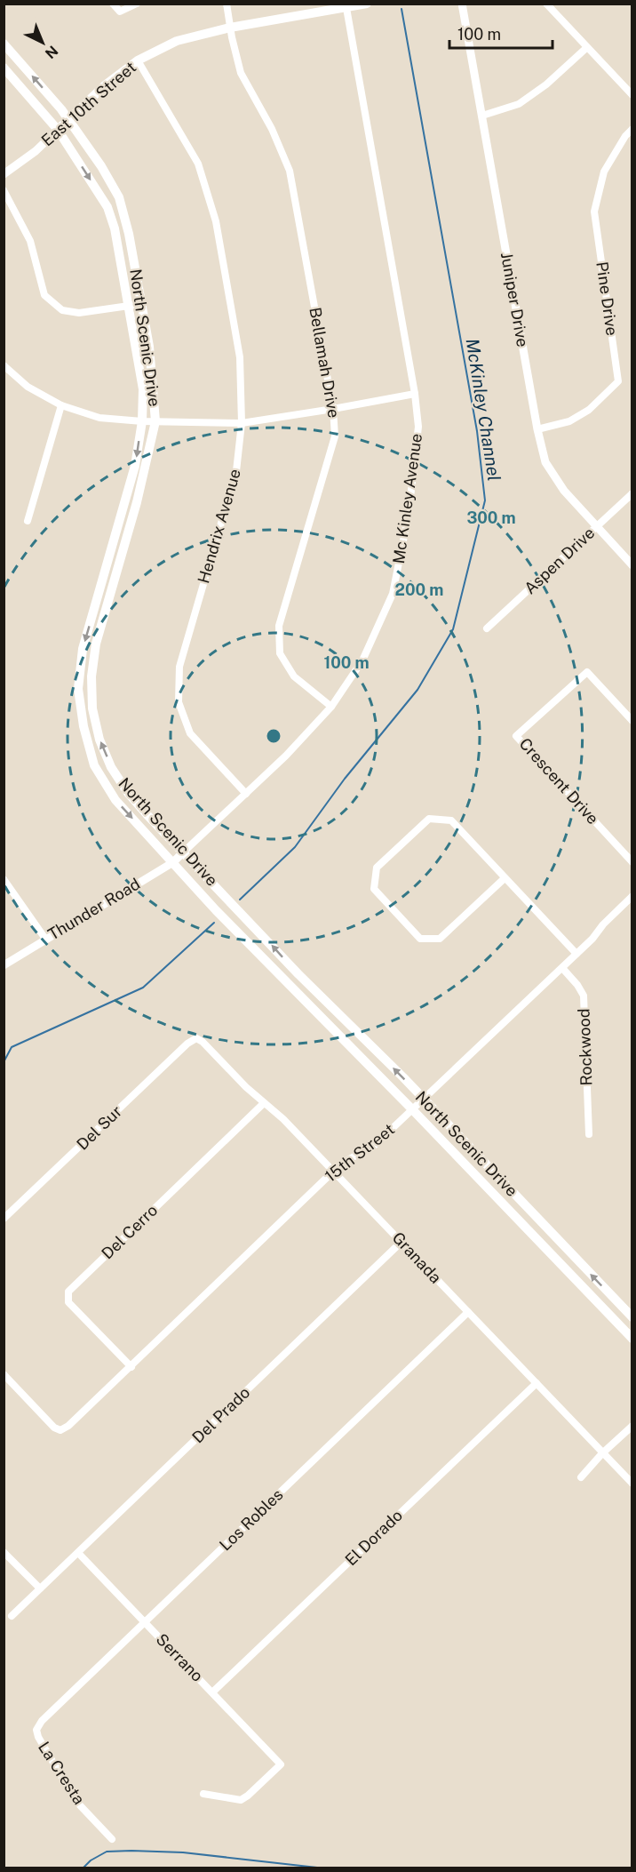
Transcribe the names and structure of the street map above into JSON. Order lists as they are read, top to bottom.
{
  "streets": {
    "main road": ["East 10th Street", "North Scenic Drive"],
    "street": [
      "Pine Drive",
      "Juniper Drive",
      "Bellamah Drive",
      "Mc Kinley Avenue",
      "Hendrix Avenue",
      "Aspen Drive",
      "Crescent Drive",
      "Thunder Road",
      "Rockwood",
      "Del Sur",
      "15th Street",
      "Del Cerro",
      "Granada",
      "Del Prado",
      "Los Robles",
      "El Dorado",
      "Serrano",
      "La Cresta"
    ]
  },
  "crossings": [
    ["East 10th Street", "North Scenic Drive"],
    ["East 10th Street", "Bellamah Drive"],
    ["East 10th Street", "Mc Kinley Avenue"],
    ["East 10th Street", "Hendrix Avenue"],
    ["Pine Drive", "Juniper Drive"],
    ["Juniper Drive", "Aspen Drive"],
    ["North Scenic Drive", "Mc Kinley Avenue"],
    ["North Scenic Drive", "Thunder Road"],
    ["North Scenic Drive", "15th Street"],
    ["Bellamah Drive", "Mc Kinley Avenue"],
    ["Mc Kinley Avenue", "Hendrix Avenue"],
    ["Mc Kinley Avenue", "Thunder Road"],
    ["Rockwood", "15th Street"],
    ["Del Sur", "Granada"],
    ["15th Street", "Del Cerro"],
    ["15th Street", "Granada"],
    ["Del Cerro", "Granada"],
    ["Granada", "Del Prado"],
    ["Granada", "Los Robles"],
    ["Granada", "El Dorado"],
    ["Del Prado", "Serrano"],
    ["Los Robles", "Serrano"],
    ["Los Robles", "La Cresta"],
    ["El Dorado", "Serrano"]
  ],
  "water": ["McKinley Channel"],
  "scale_bar": "100 m",
  "north": "bottom right",
  "rings": ["300 m", "200 m", "100 m"]
}
